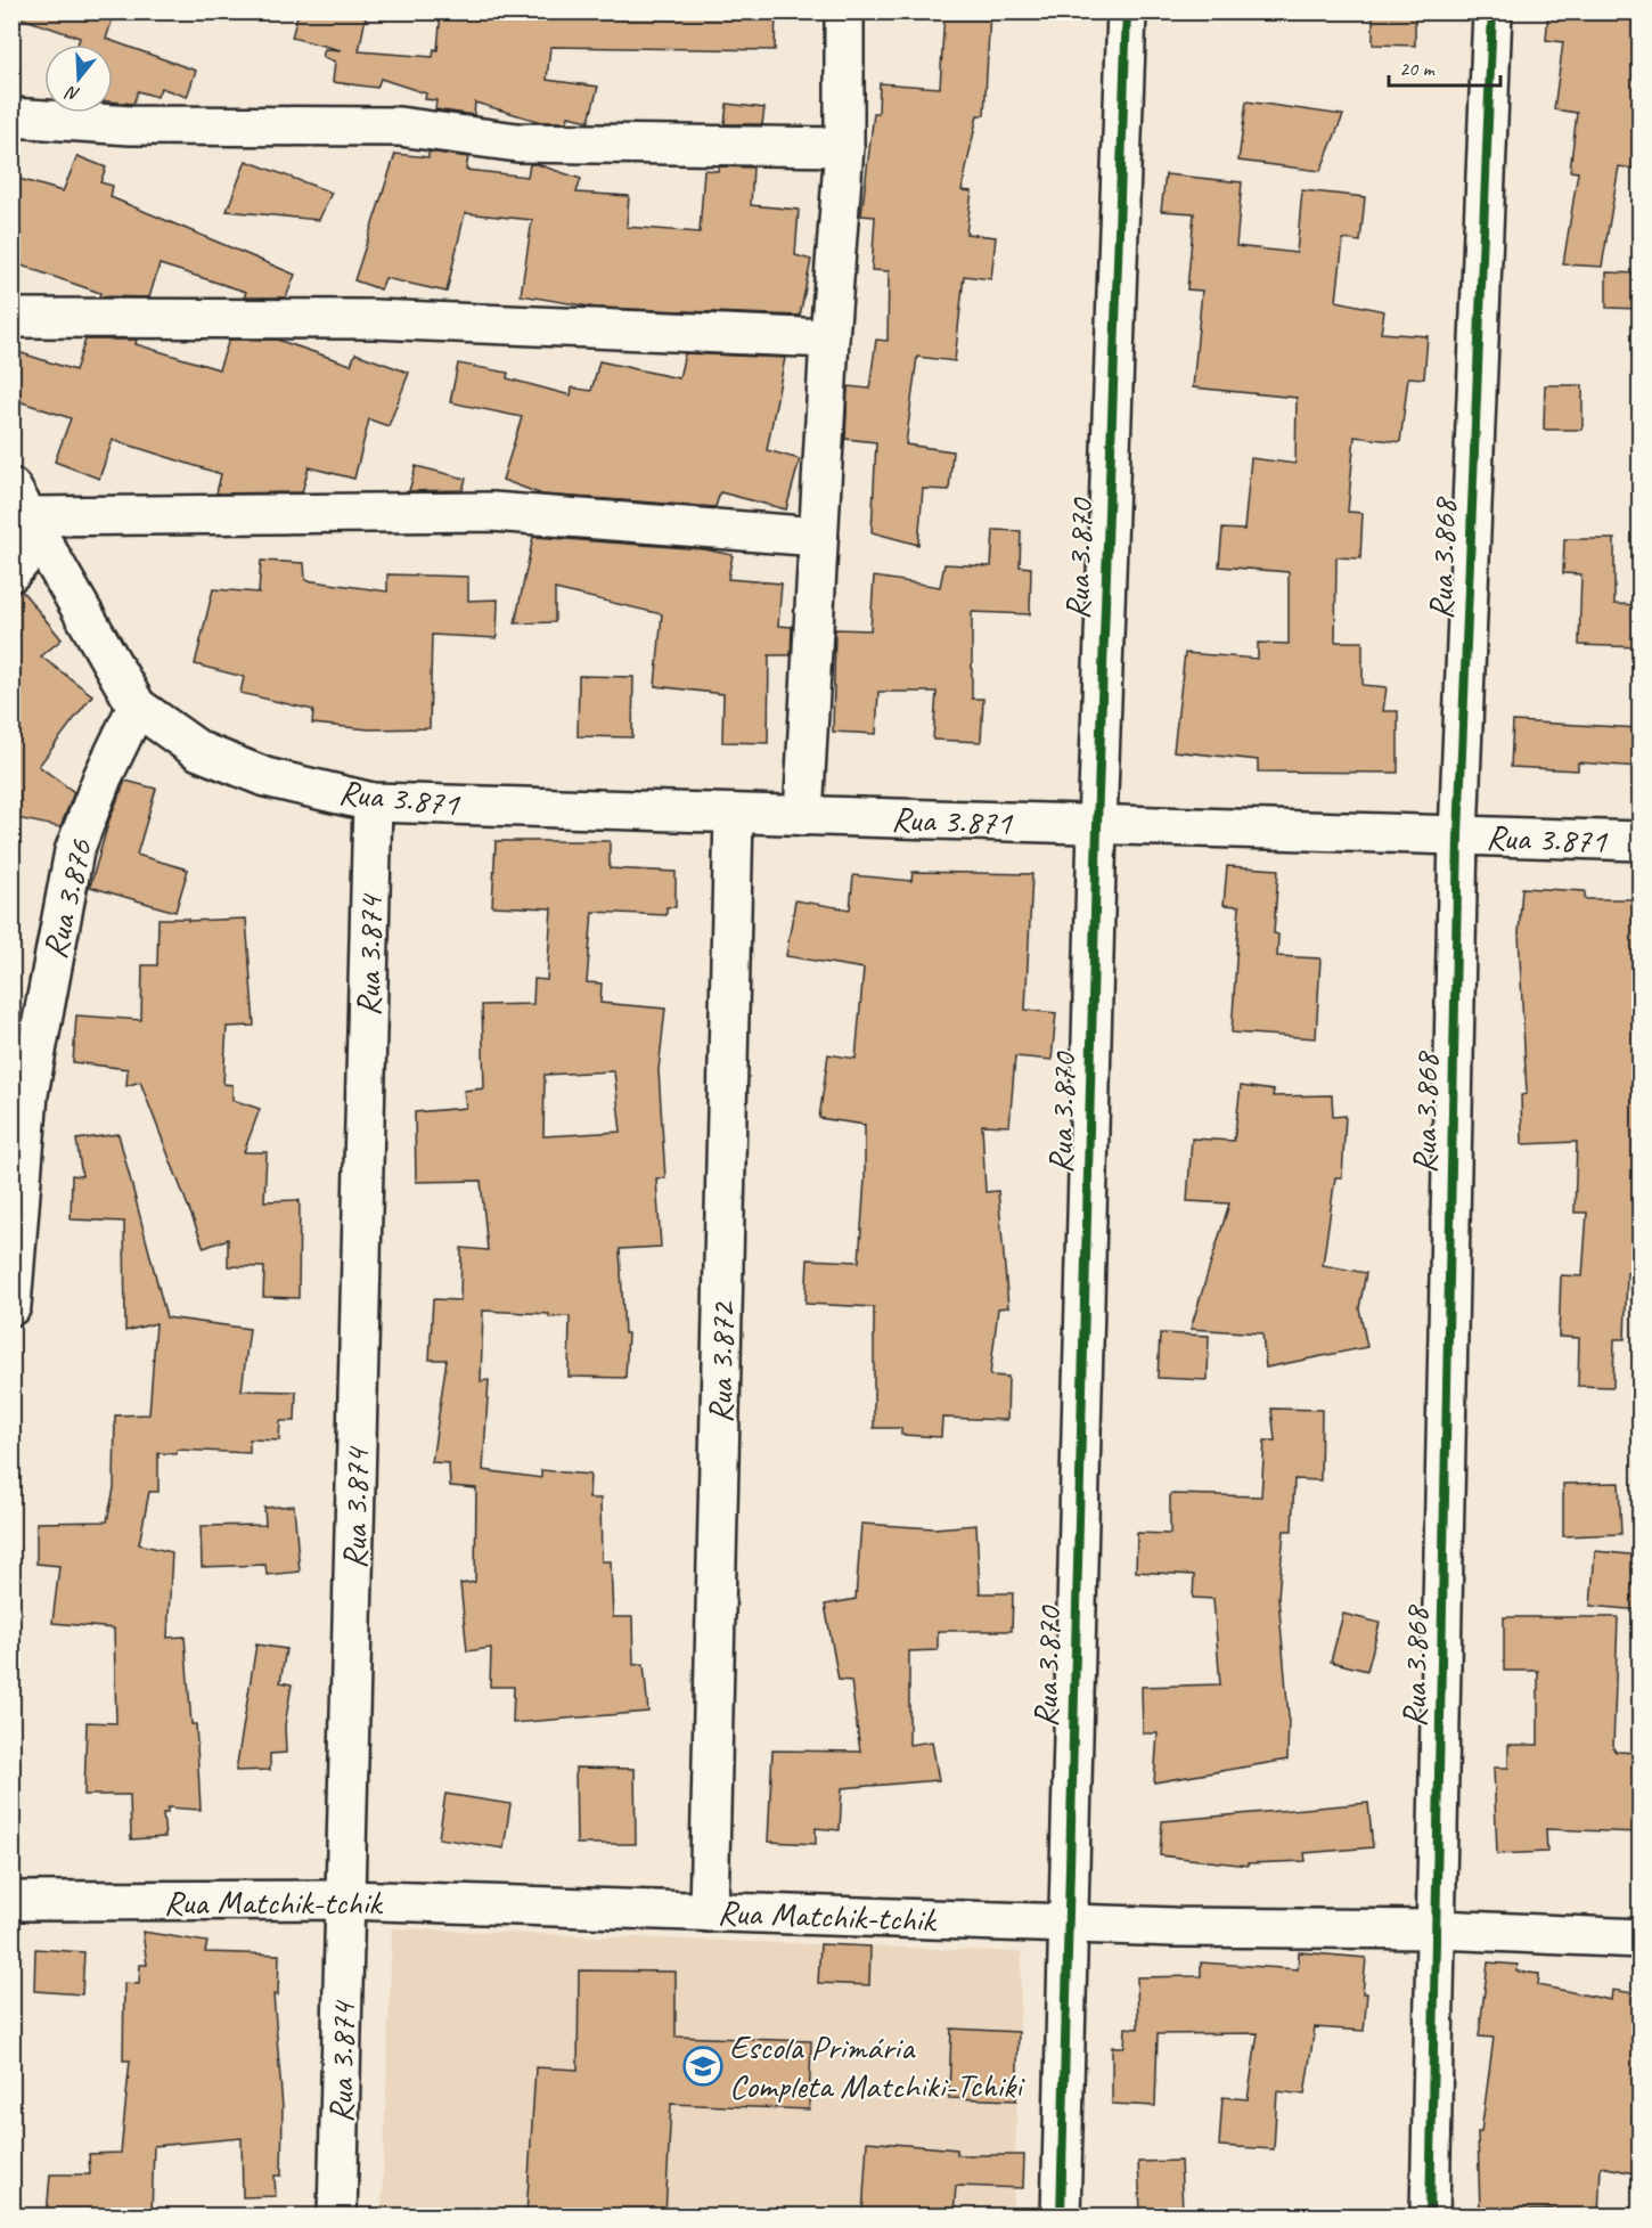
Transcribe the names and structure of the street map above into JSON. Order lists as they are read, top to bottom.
{
  "streets": {
    "street": [
      "Rua 3.870",
      "Rua 3.868",
      "Rua 3.871",
      "Rua 3.876",
      "Rua 3.874",
      "Rua 3.872",
      "Rua Matchik-tchik"
    ]
  },
  "crossings": [
    ["Rua 3.870", "Rua 3.871"],
    ["Rua 3.870", "Rua Matchik-tchik"],
    ["Rua 3.868", "Rua 3.871"],
    ["Rua 3.868", "Rua Matchik-tchik"],
    ["Rua 3.871", "Rua 3.876"],
    ["Rua 3.871", "Rua 3.874"],
    ["Rua 3.871", "Rua 3.872"],
    ["Rua 3.874", "Rua Matchik-tchik"],
    ["Rua 3.872", "Rua Matchik-tchik"]
  ],
  "places": {
    "school or university": ["Escola Primária Completa Matchiki-Tchiki"]
  },
  "scale_bar": "20 m",
  "north": "bottom"
}
